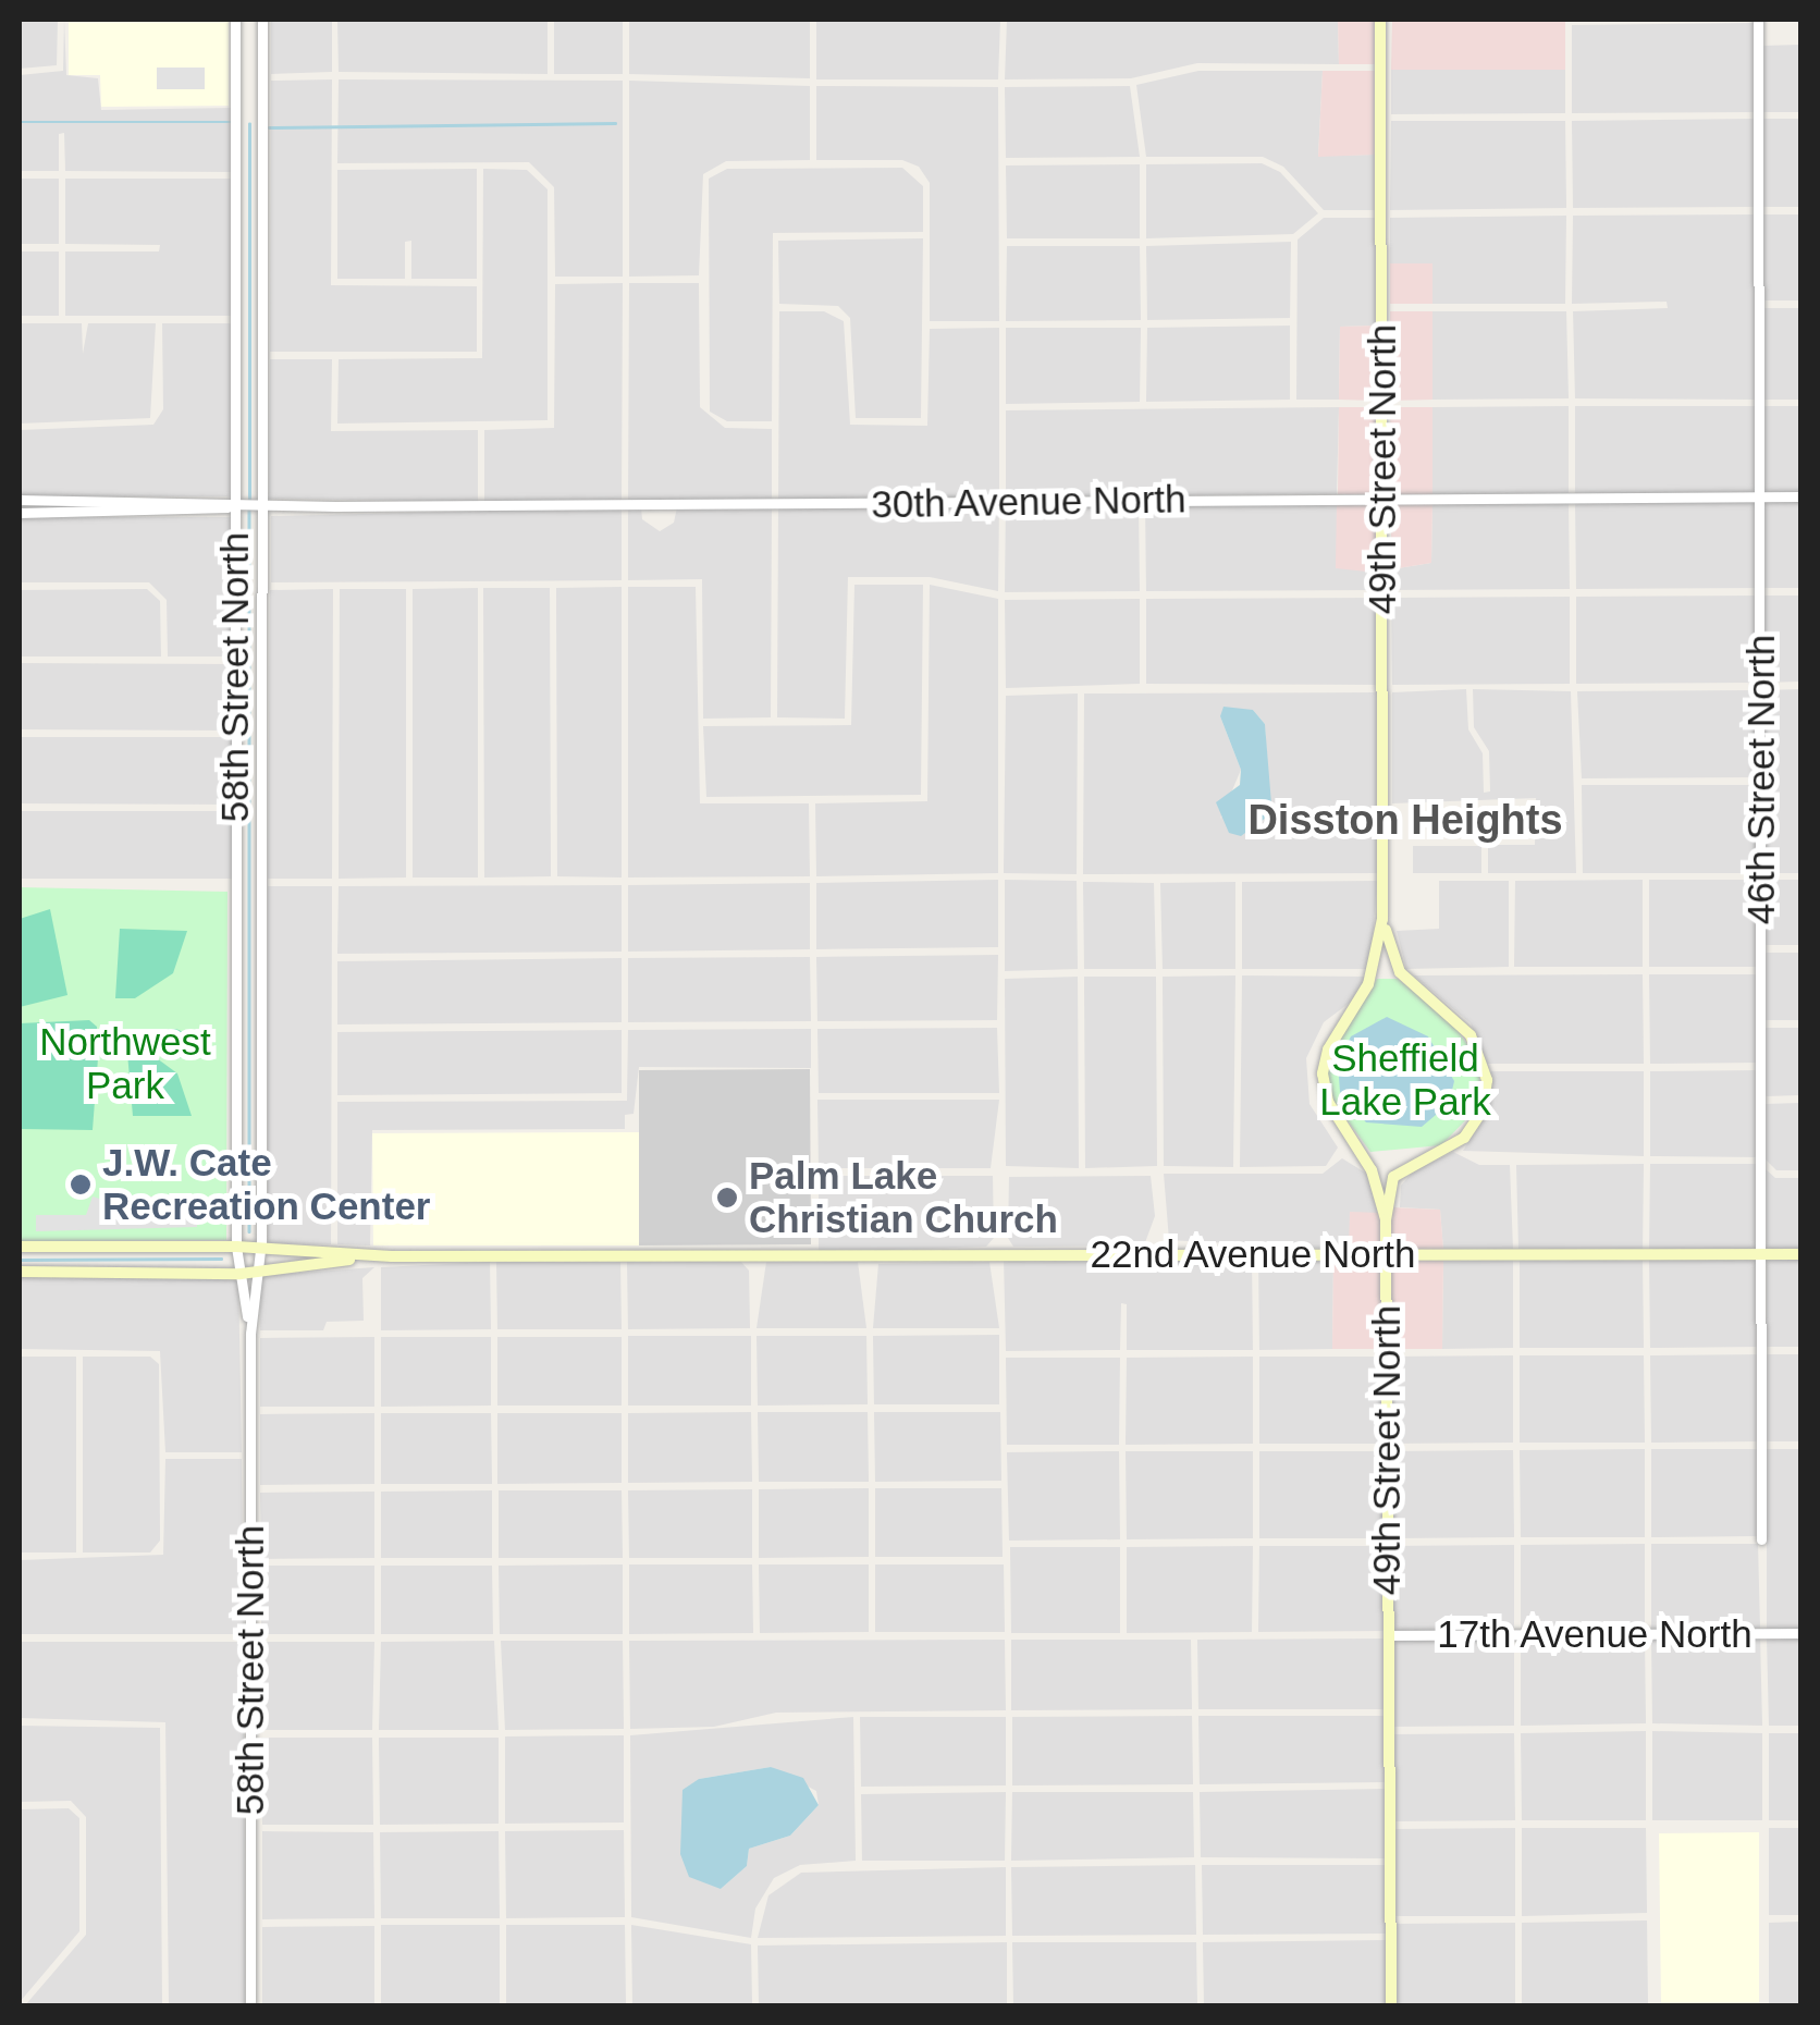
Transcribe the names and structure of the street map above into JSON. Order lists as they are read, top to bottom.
{
  "streets": {
    "main road": ["49th Street North", "22nd Avenue North"],
    "street": [
      "30th Avenue North",
      "58th Street North",
      "46th Street North",
      "17th Avenue North"
    ]
  },
  "crossings": [
    ["49th Street North", "30th Avenue North"],
    ["49th Street North", "22nd Avenue North"],
    ["49th Street North", "17th Avenue North"],
    ["30th Avenue North", "58th Street North"],
    ["30th Avenue North", "46th Street North"],
    ["58th Street North", "22nd Avenue North"],
    ["46th Street North", "22nd Avenue North"]
  ],
  "districts": ["Disston Heights"],
  "parks": ["Northwest Park", "Sheffield Lake Park"],
  "places": ["J.W. Cate Recreation Center", "Palm Lake Christian Church"]
}
